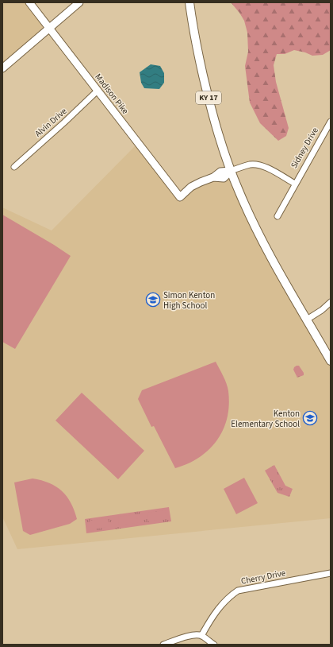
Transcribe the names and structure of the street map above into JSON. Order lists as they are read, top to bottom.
{
  "streets": {
    "main road": ["KY 17"],
    "street": [
      "Madison Pike",
      "Alvin Drive",
      "Sidney Drive",
      "Cherry Drive"
    ]
  },
  "crossings": [
    ["Madison Pike", "Alvin Drive"],
    ["Madison Pike", "Sidney Drive"],
    ["KY 17", "Sidney Drive"]
  ],
  "places": {
    "school or university": ["Simon Kenton High School", "Kenton Elementary School"]
  }
}
